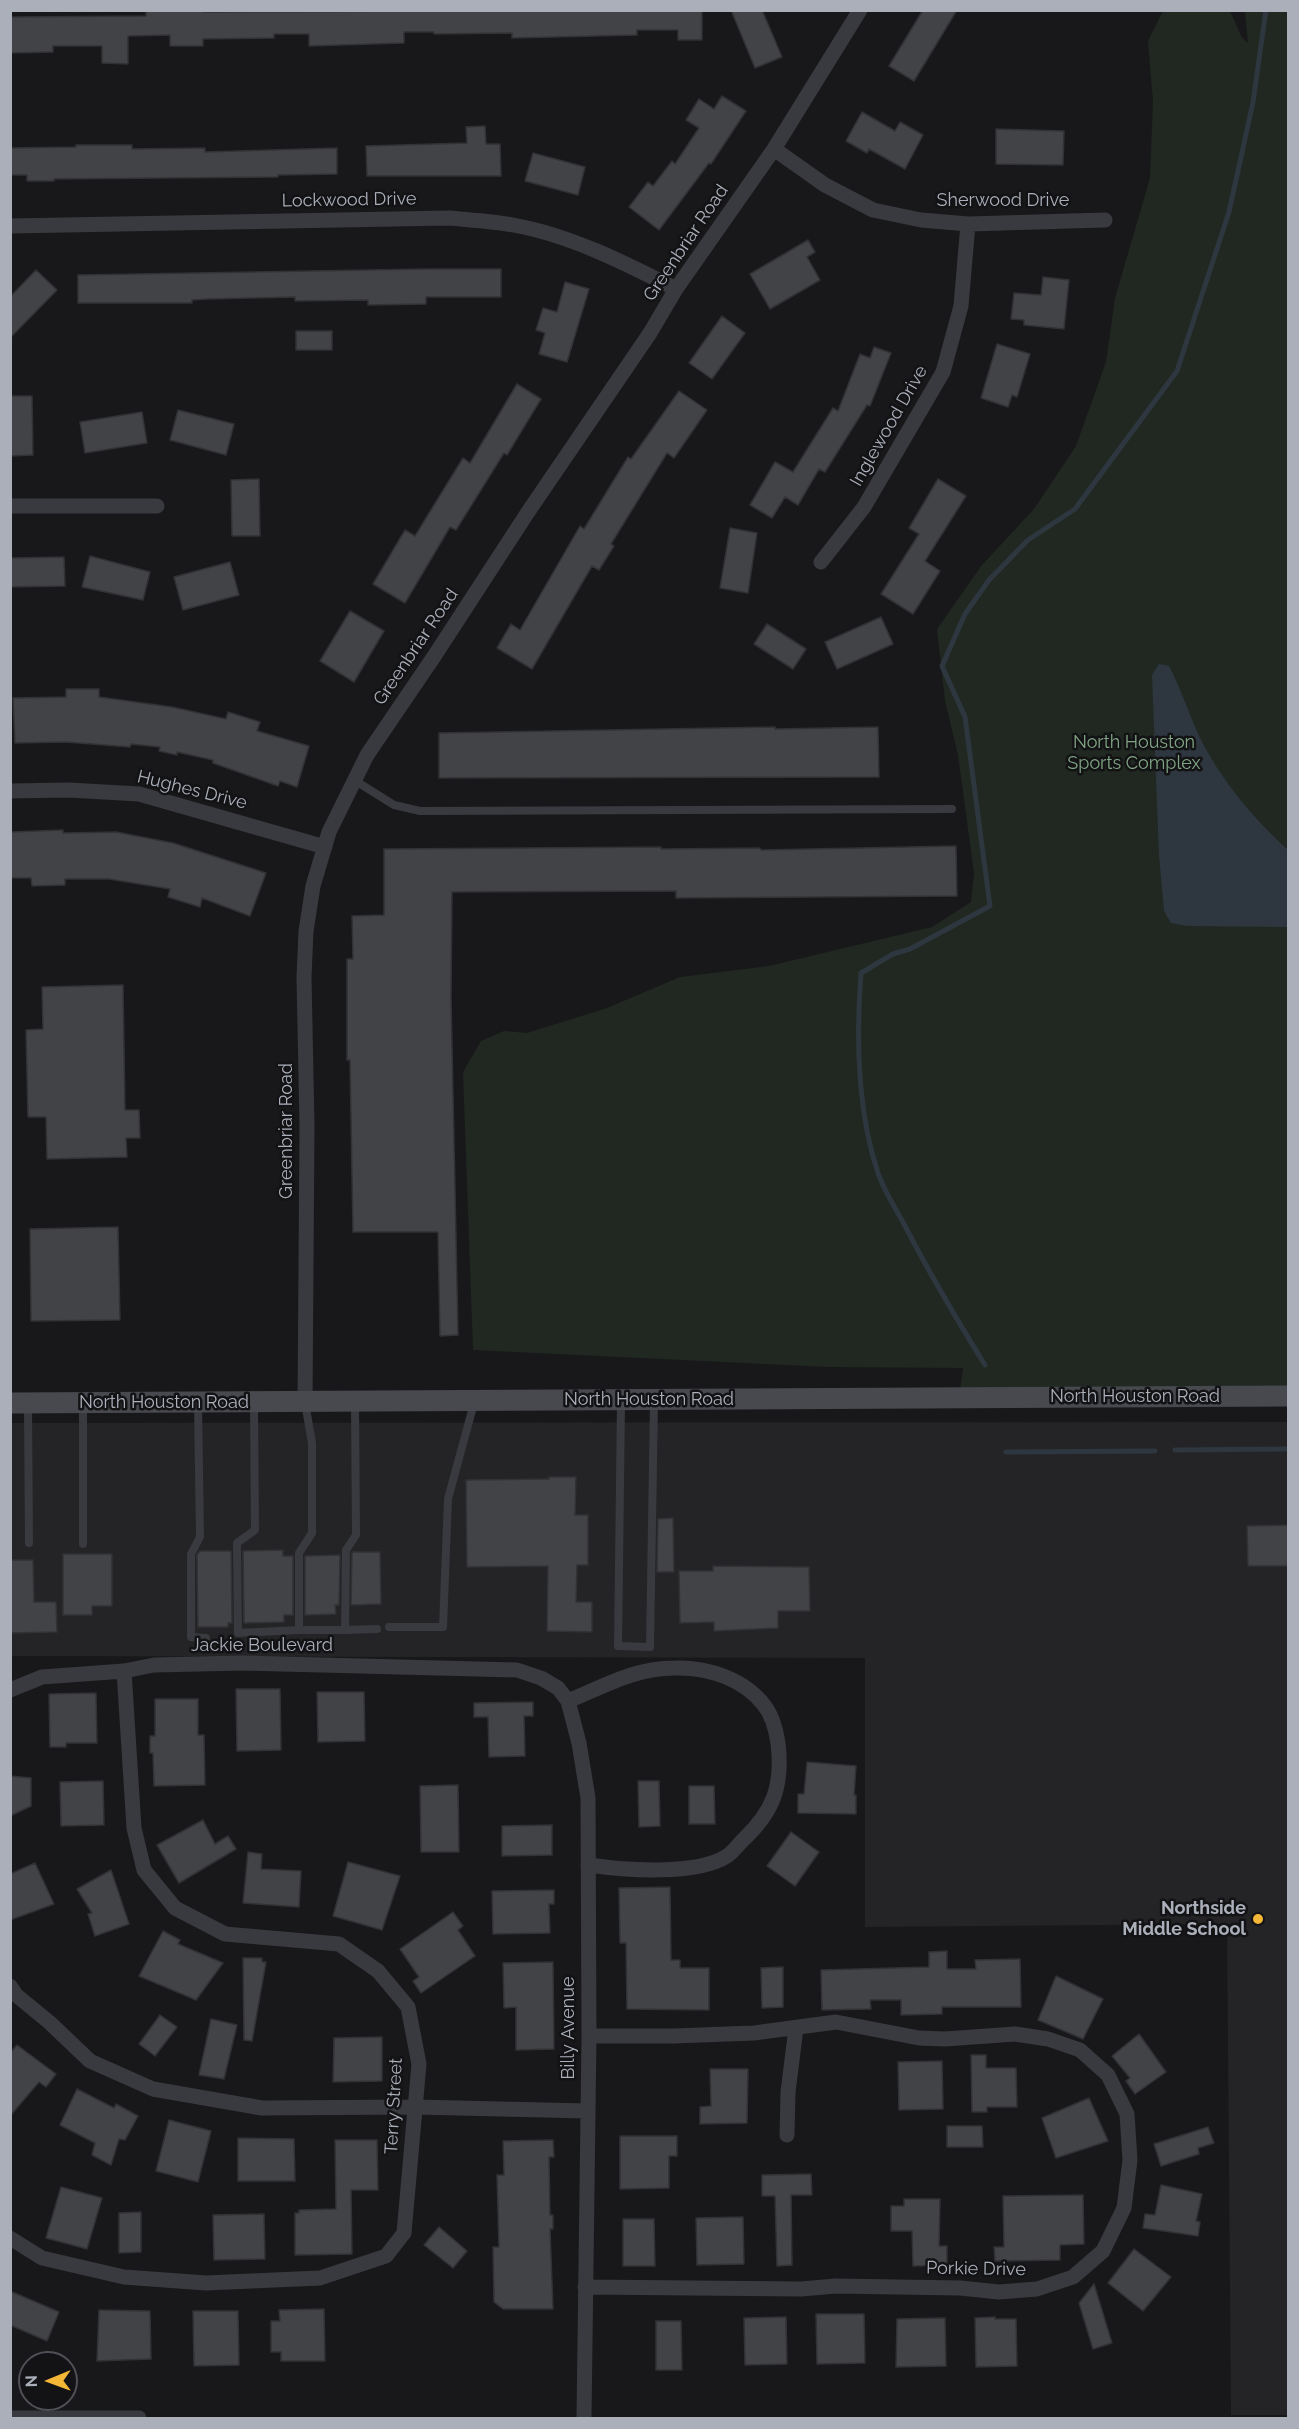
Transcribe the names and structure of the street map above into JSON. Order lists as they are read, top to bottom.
{
  "streets": {
    "street": [
      "Lockwood Drive",
      "Sherwood Drive",
      "Greenbriar Road",
      "Inglewood Drive",
      "Hughes Drive",
      "North Houston Road",
      "Jackie Boulevard",
      "Billy Avenue",
      "Terry Street",
      "Porkie Drive"
    ]
  },
  "crossings": [
    ["Lockwood Drive", "Greenbriar Road"],
    ["Sherwood Drive", "Greenbriar Road"],
    ["Sherwood Drive", "Inglewood Drive"],
    ["Greenbriar Road", "Hughes Drive"],
    ["Greenbriar Road", "North Houston Road"],
    ["Jackie Boulevard", "Billy Avenue"],
    ["Jackie Boulevard", "Terry Street"],
    ["Billy Avenue", "Porkie Drive"]
  ],
  "parks": ["North Houston Sports Complex"],
  "places": ["Northside Middle School"],
  "north": "left"
}
